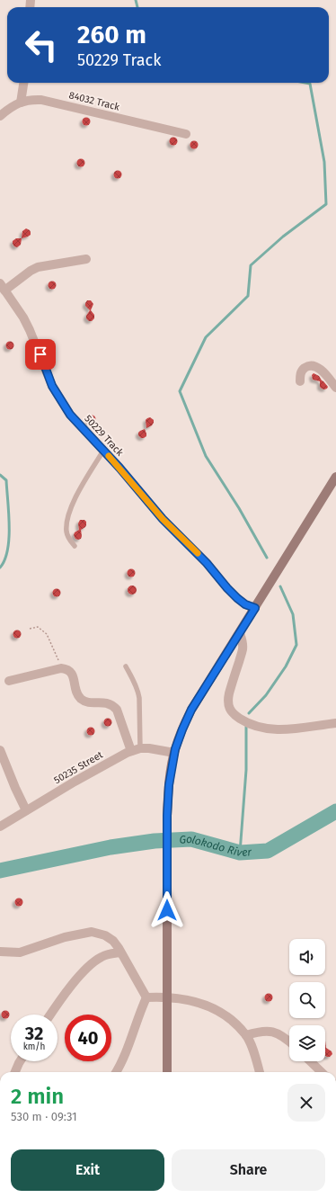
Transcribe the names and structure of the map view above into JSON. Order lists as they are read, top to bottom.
{
  "streets": {
    "street": ["84032 Track", "50229 Track", "50235 Street"]
  },
  "water": ["Golokodo River"],
  "page": {
    "turn": ["260 m", "50229 Track"],
    "speed": "32 km/h",
    "limit": "40",
    "heading": ["2 min", "530 m · 09:31"],
    "buttons": ["Exit", "Share"]
  }
}
